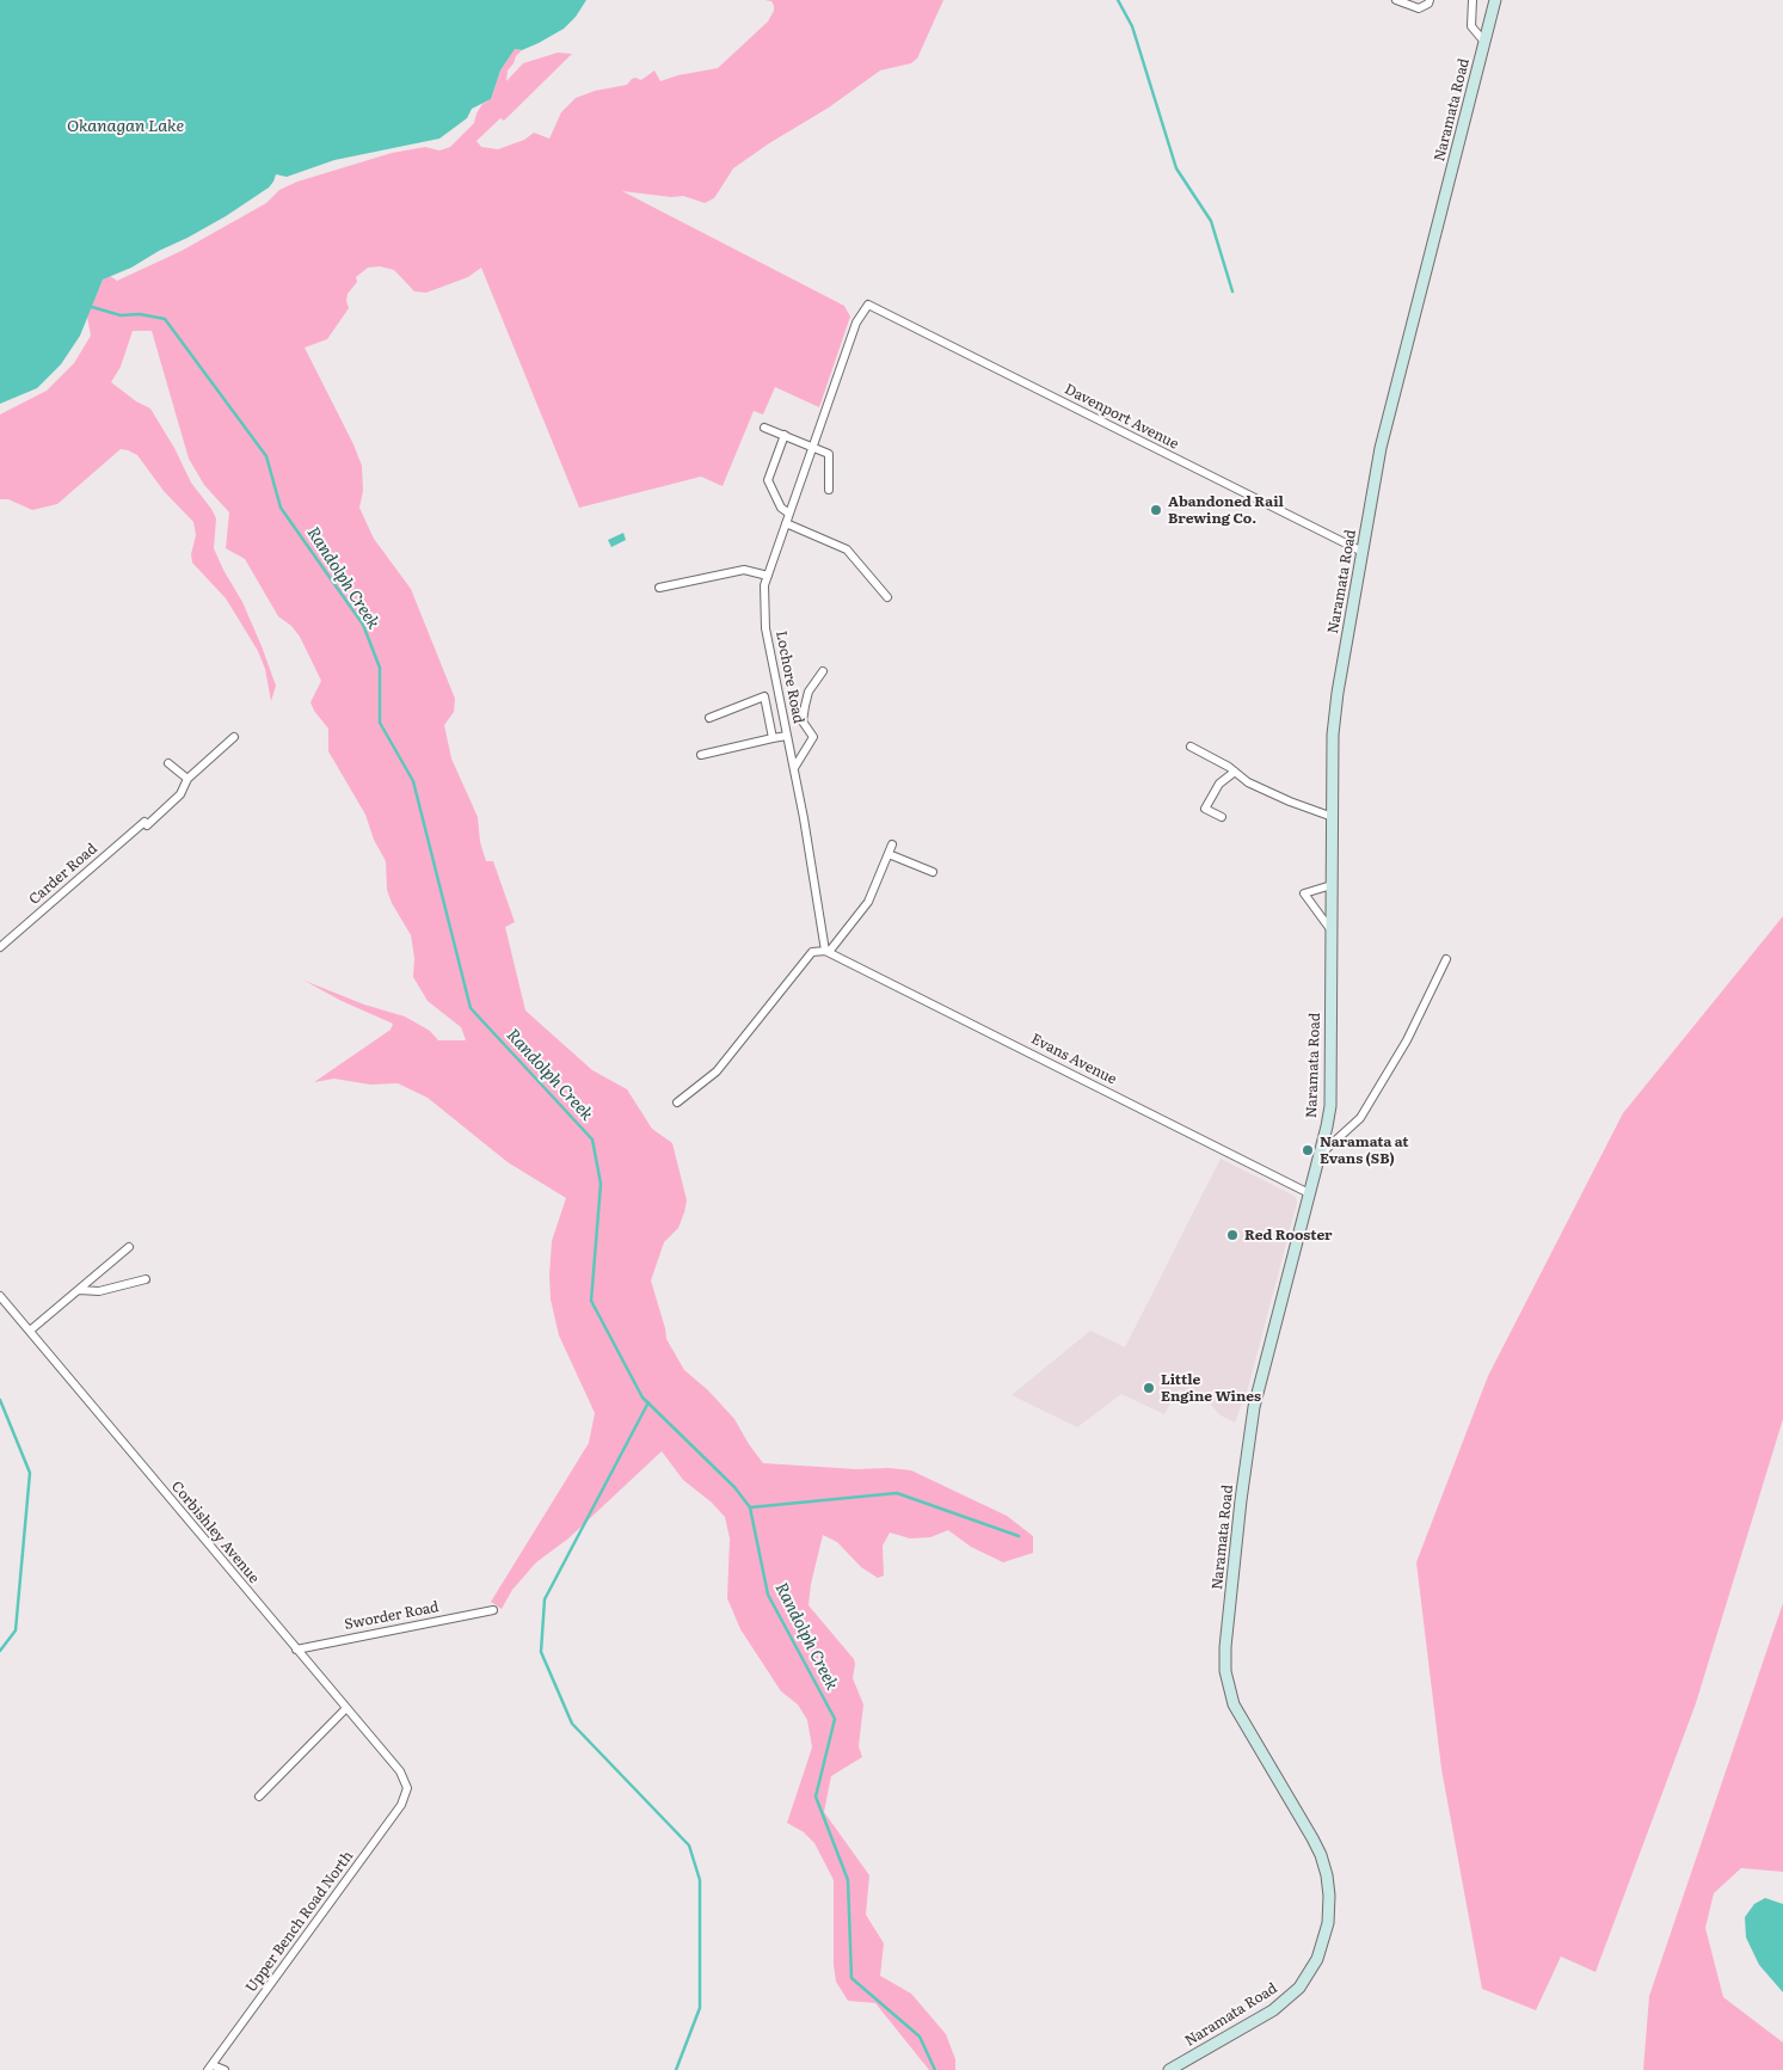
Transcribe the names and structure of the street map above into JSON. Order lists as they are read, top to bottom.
{
  "streets": {
    "main road": ["Naramata Road"],
    "street": [
      "Davenport Avenue",
      "Lochore Road",
      "Carder Road",
      "Evans Avenue",
      "Corbishley Avenue",
      "Sworder Road",
      "Upper Bench Road North"
    ]
  },
  "crossings": [
    ["Naramata Road", "Davenport Avenue"],
    ["Naramata Road", "Evans Avenue"],
    ["Davenport Avenue", "Lochore Road"],
    ["Lochore Road", "Evans Avenue"],
    ["Corbishley Avenue", "Sworder Road"],
    ["Corbishley Avenue", "Upper Bench Road North"]
  ],
  "water": ["Okanagan Lake", "Randolph Creek"],
  "places": [
    "Abandoned Rail Brewing Co.",
    "Naramata at Evans (SB)",
    "Red Rooster",
    "Little Engine Wines"
  ]
}
